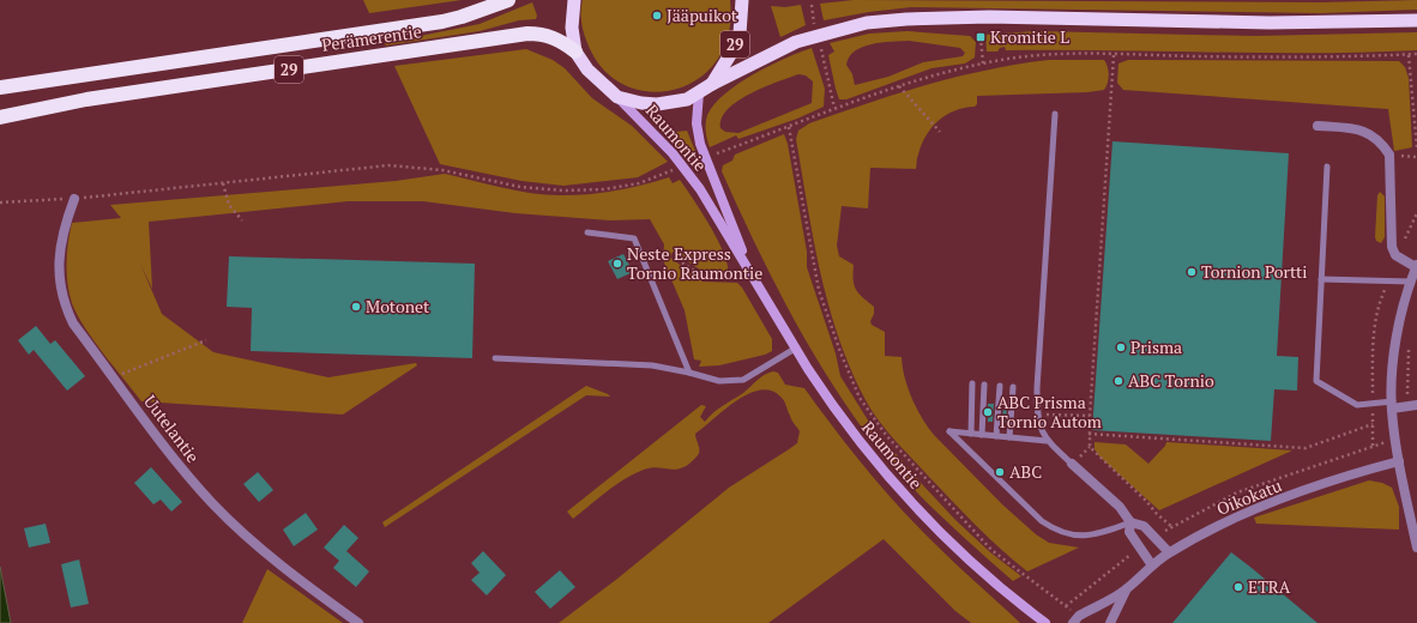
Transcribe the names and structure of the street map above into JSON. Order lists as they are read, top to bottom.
{
  "streets": {
    "highway": ["Perämerentie", "29"],
    "main road": ["Raumontie"],
    "street": ["Uutelantie", "Oikokatu"]
  },
  "crossings": [
    ["Perämerentie", "29"],
    ["29", "Raumontie"]
  ],
  "places": {
    "other": [
      "Jääpuikot",
      "Neste Express Tornio Raumontie",
      "Tornion Portti",
      "Motonet",
      "Prisma",
      "ABC Tornio",
      "ABC Prisma Tornio Autom",
      "ABC",
      "ETRA"
    ],
    "transit": ["Kromitie L"]
  }
}
